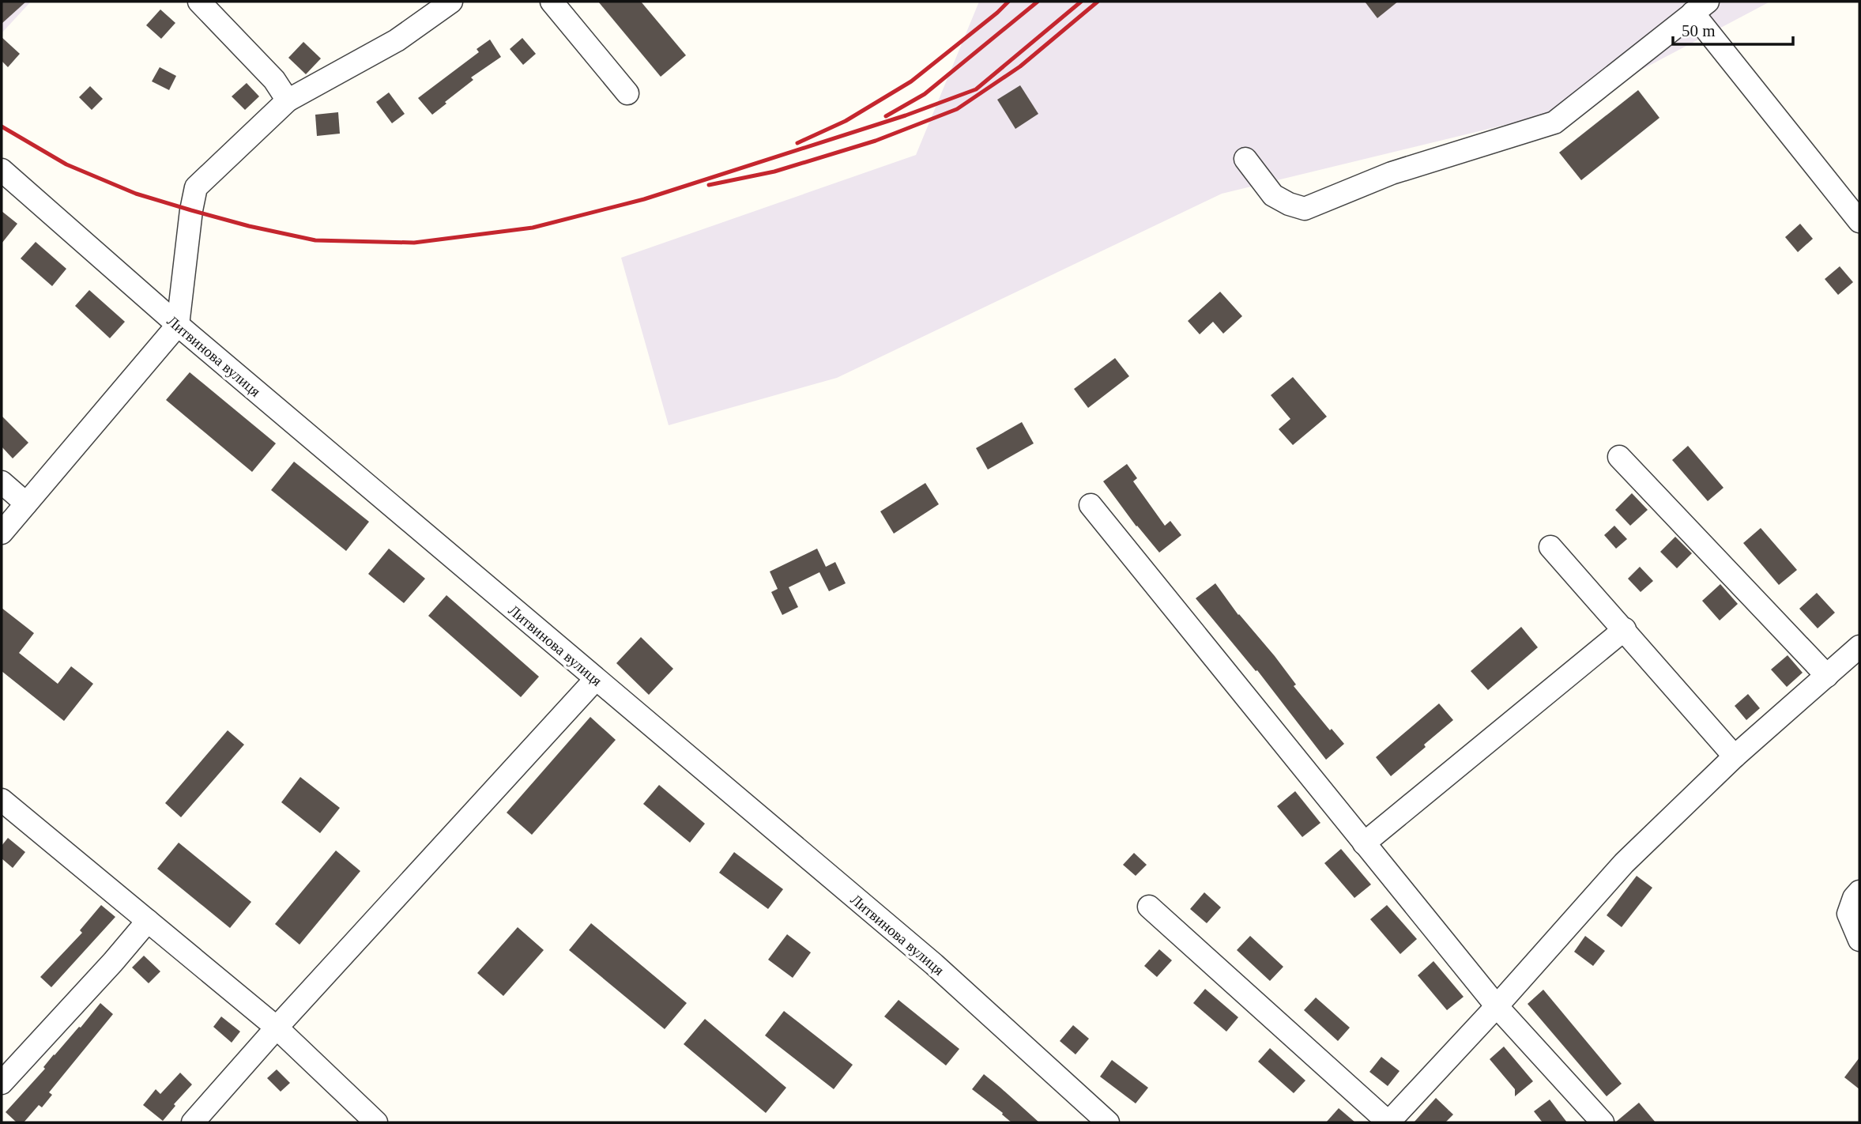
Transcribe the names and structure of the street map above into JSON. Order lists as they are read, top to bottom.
{
  "streets": {
    "street": ["Литвинова вулиця"]
  },
  "scale_bar": "50 m"
}
